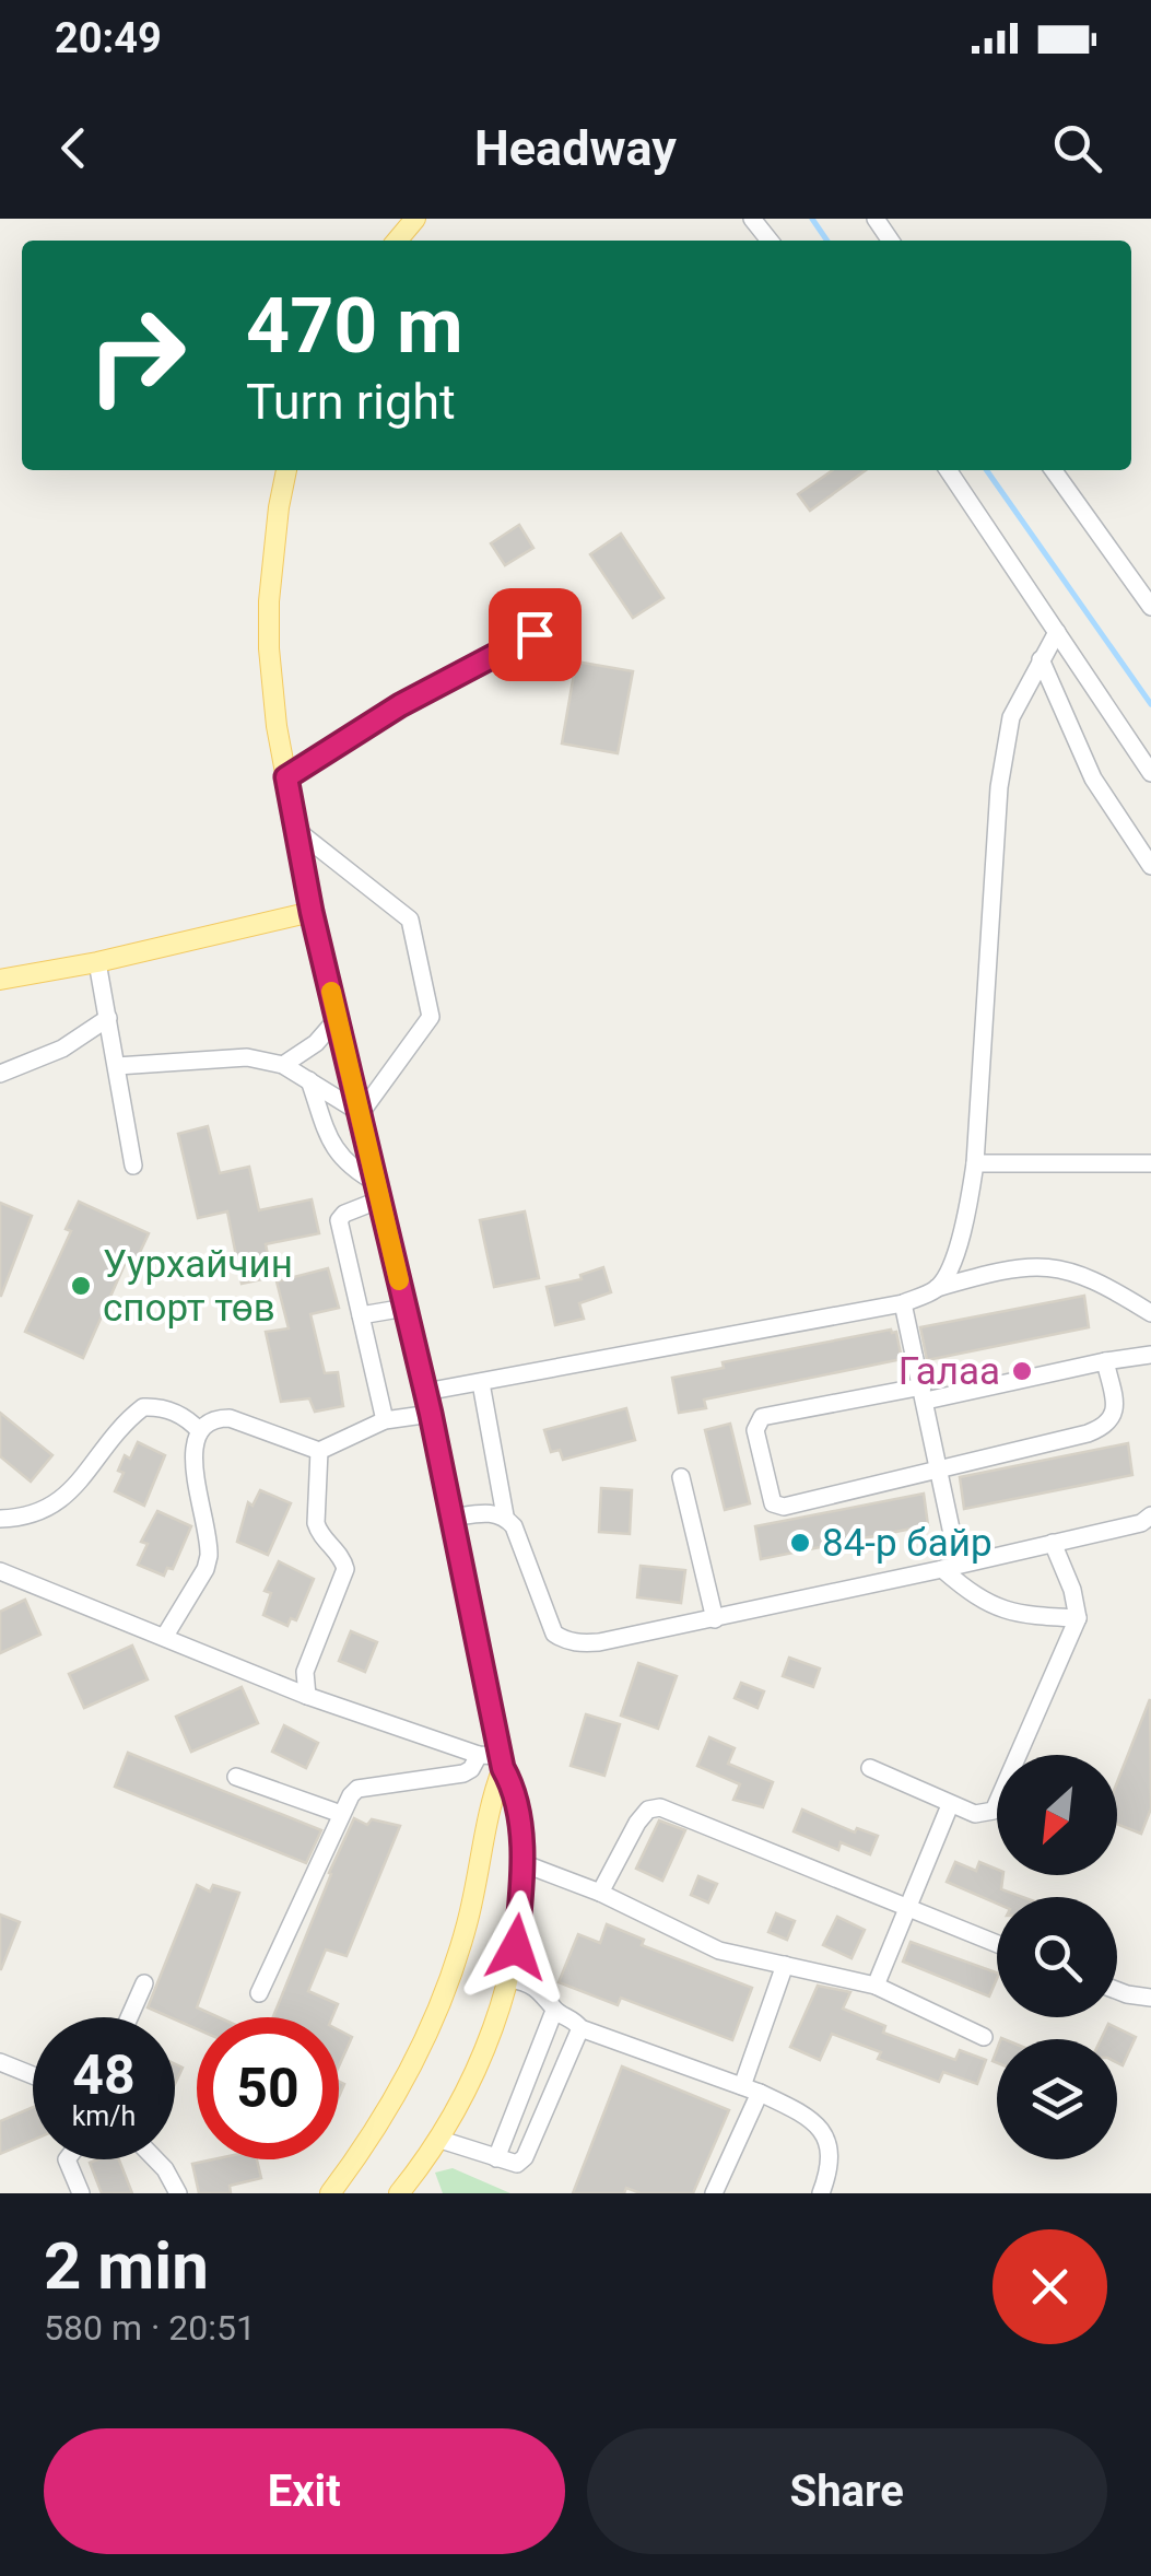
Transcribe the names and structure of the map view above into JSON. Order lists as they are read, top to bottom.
{
  "places": ["Уурхайчин спорт төв", "Галаа", "84-р байр"],
  "north": "bottom left",
  "page": {
    "status": "20:49",
    "header": "Headway",
    "turn": ["470 m", "Turn right"],
    "speed": "48 km/h",
    "limit": "50",
    "heading": ["2 min", "580 m · 20:51"],
    "buttons": ["Exit", "Share"]
  }
}
